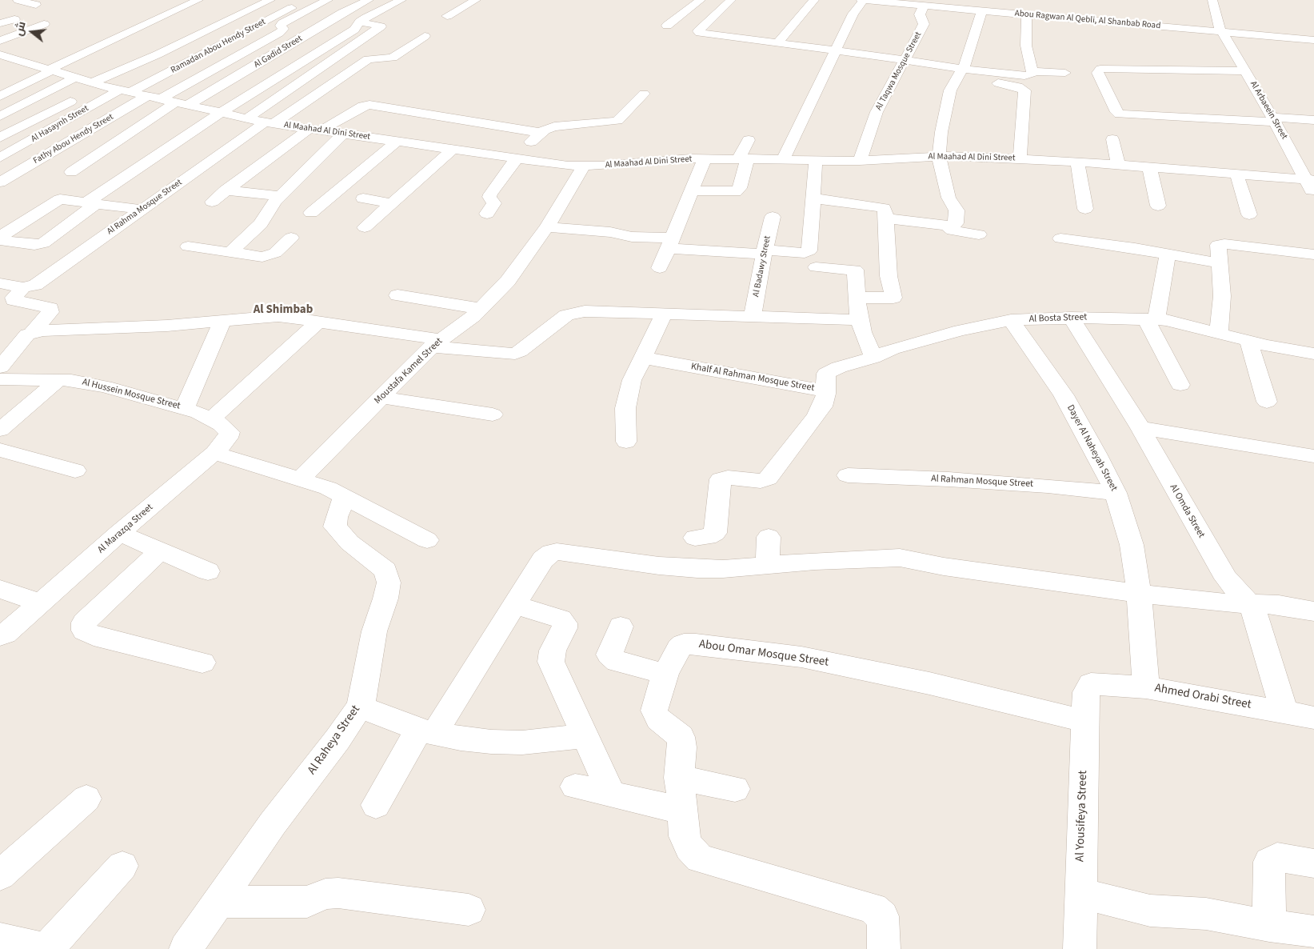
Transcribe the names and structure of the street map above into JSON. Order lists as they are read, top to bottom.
{
  "streets": {
    "street": [
      "Abou Ragwan Al Qebli, Al Shanbab Road",
      "Ramadan Abou Hendy Street",
      "Al Gadid Street",
      "Al Taqwa Mosque Street",
      "Al Arbaeein Street",
      "Al Hasaynh Street",
      "Al Maahad Al Dini Street",
      "Fathy Abou Hendy Street",
      "Al Rahma Mosque Street",
      "Al Badawy Street",
      "Al Bosta Street",
      "Moustafa Kamel Street",
      "Khalf Al Rahman Mosque Street",
      "Al Hussein Mosque Street",
      "Dayer Al Naheyah Street",
      "Al Rahman Mosque Street",
      "Al Omda Street",
      "Al Marazqa Street",
      "Abou Omar Mosque Street",
      "Ahmed Orabi Street",
      "Al Raheya Street",
      "Al Yousifeya Street"
    ]
  },
  "crossings": [
    ["Abou Ragwan Al Qebli, Al Shanbab Road", "Al Taqwa Mosque Street"],
    ["Abou Ragwan Al Qebli, Al Shanbab Road", "Al Arbaeein Street"],
    ["Ramadan Abou Hendy Street", "Al Hasaynh Street"],
    ["Ramadan Abou Hendy Street", "Al Maahad Al Dini Street"],
    ["Al Gadid Street", "Al Maahad Al Dini Street"],
    ["Al Taqwa Mosque Street", "Al Maahad Al Dini Street"],
    ["Al Arbaeein Street", "Al Maahad Al Dini Street"],
    ["Al Hasaynh Street", "Al Maahad Al Dini Street"],
    ["Al Maahad Al Dini Street", "Fathy Abou Hendy Street"],
    ["Al Maahad Al Dini Street", "Al Rahma Mosque Street"],
    ["Al Maahad Al Dini Street", "Moustafa Kamel Street"],
    ["Al Bosta Street", "Khalf Al Rahman Mosque Street"],
    ["Al Bosta Street", "Dayer Al Naheyah Street"],
    ["Al Bosta Street", "Al Omda Street"],
    ["Al Hussein Mosque Street", "Al Marazqa Street"],
    ["Dayer Al Naheyah Street", "Al Rahman Mosque Street"],
    ["Dayer Al Naheyah Street", "Ahmed Orabi Street"],
    ["Al Omda Street", "Ahmed Orabi Street"],
    ["Abou Omar Mosque Street", "Al Yousifeya Street"],
    ["Ahmed Orabi Street", "Al Yousifeya Street"]
  ],
  "districts": ["Al Shimbab"],
  "north": "left"
}
